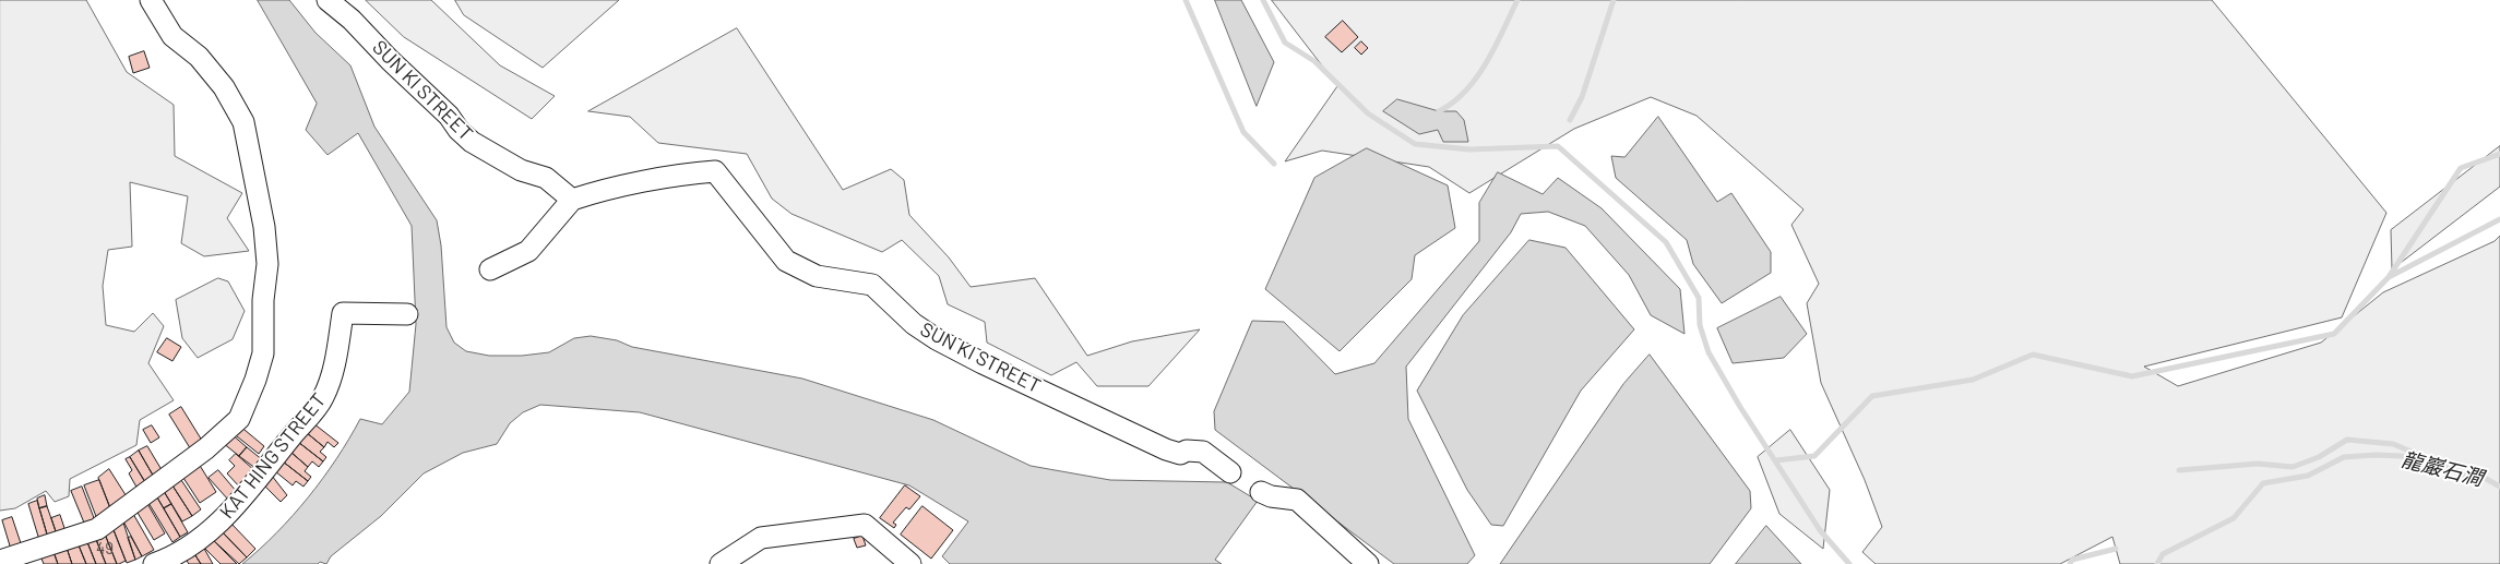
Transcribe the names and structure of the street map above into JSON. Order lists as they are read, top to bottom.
{
  "streets": {
    "street": ["SUN KI STREET", "KAT HING STREET"]
  },
  "water": ["龍巖石澗"],
  "house_numbers": ["49"]
}
